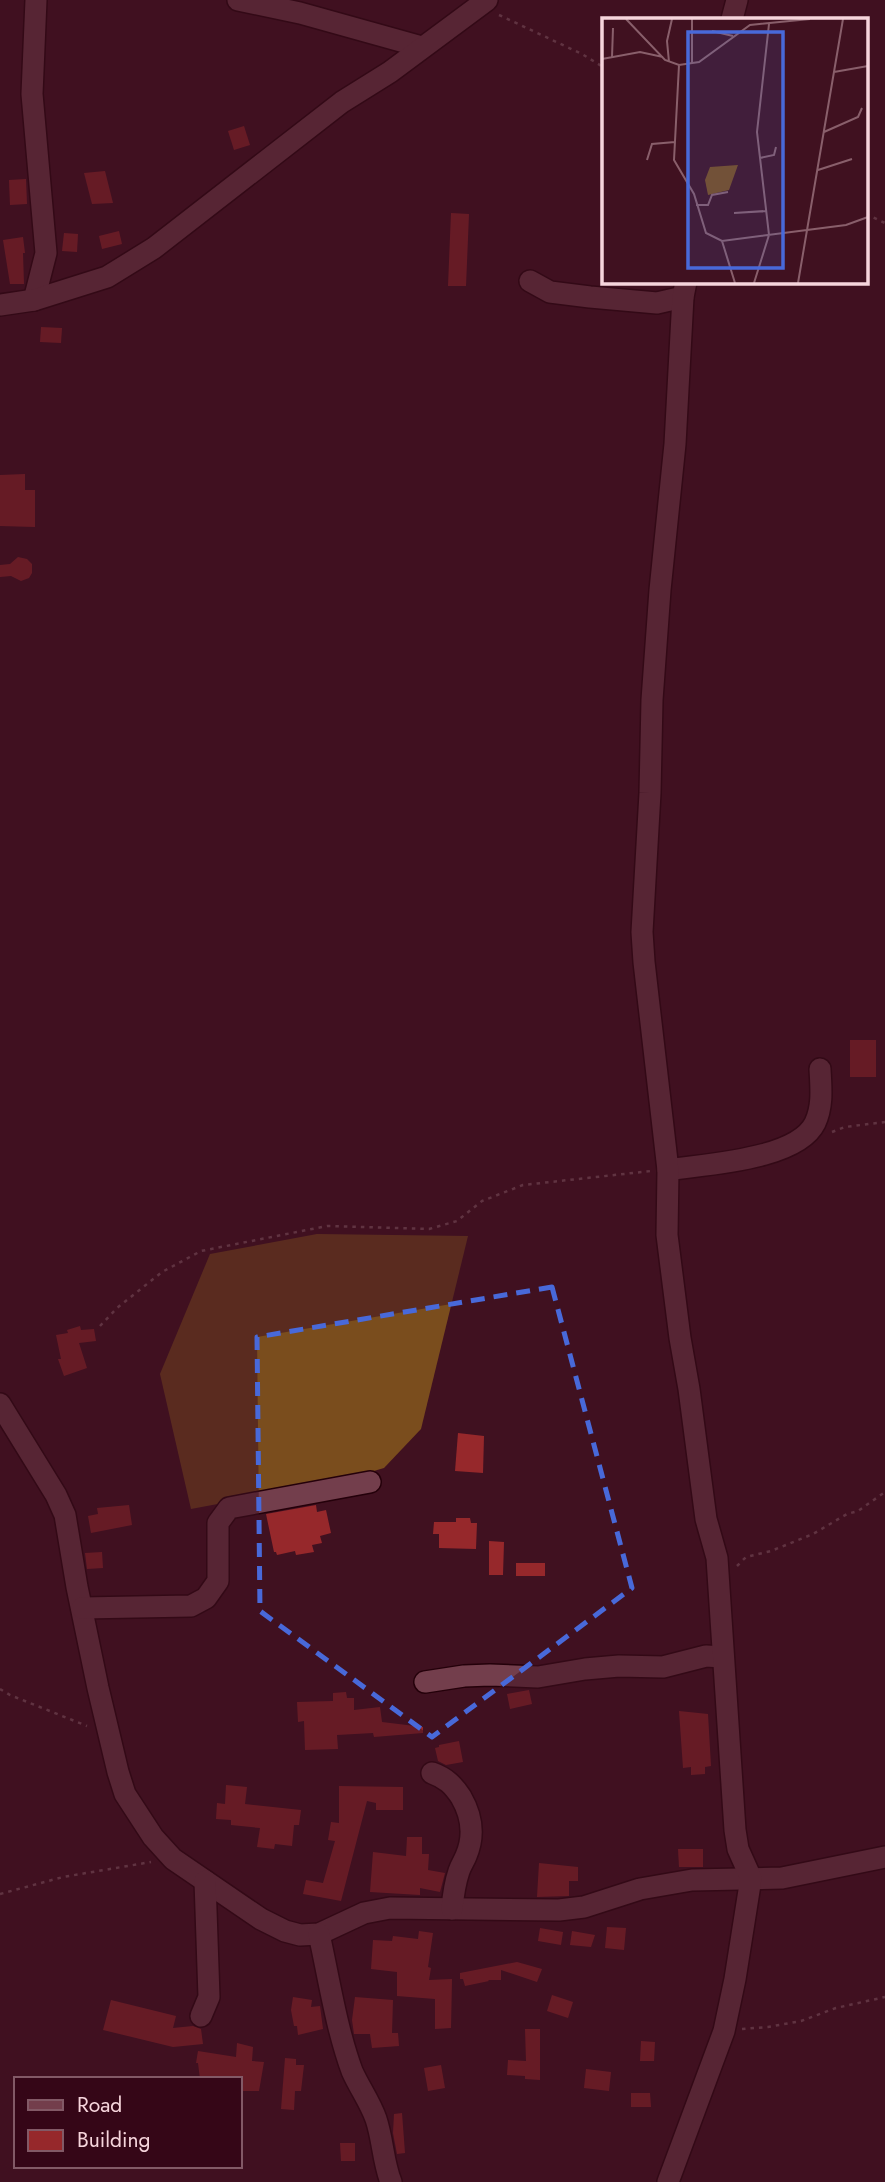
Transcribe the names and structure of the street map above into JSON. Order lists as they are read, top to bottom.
{
  "legend": ["Road", "Building"]
}
